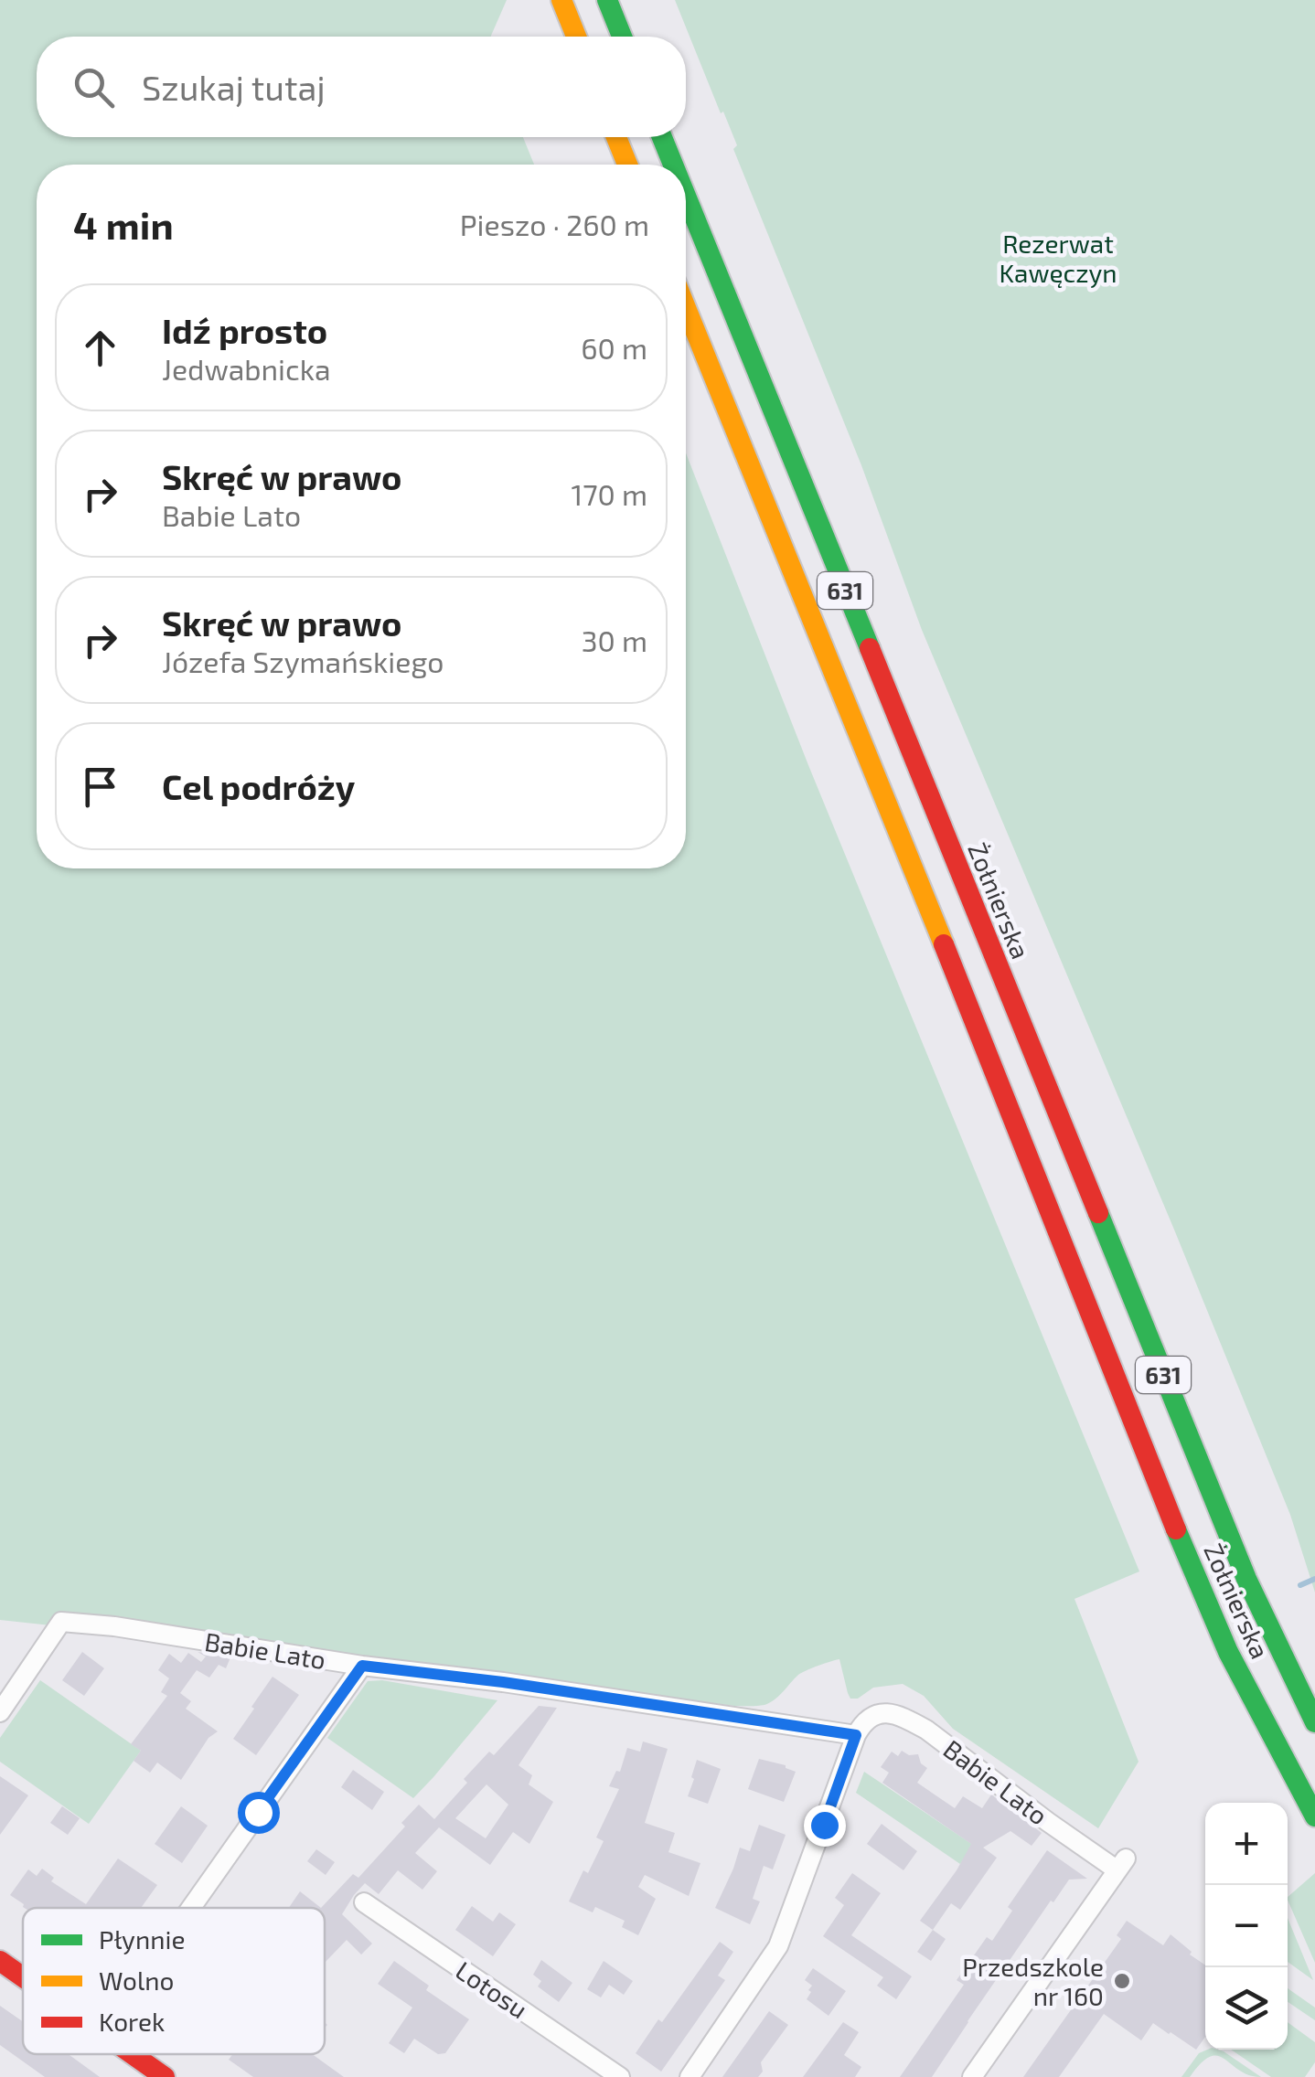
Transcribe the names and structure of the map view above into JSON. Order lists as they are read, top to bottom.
{
  "streets": {
    "main road": ["631", "Żołnierska"],
    "street": ["Babie Lato", "Lotosu"]
  },
  "crossings": [
    ["631", "Żołnierska"]
  ],
  "parks": ["Rezerwat Kawęczyn"],
  "places": ["Przedszkole nr 160"],
  "legend": ["Płynnie", "Wolno", "Korek"],
  "page": {
    "search": "Szukaj tutaj",
    "heading": ["4 min", "Pieszo · 260 m"],
    "list": [
      ["Idź prosto", "Jedwabnicka", "60 m"],
      ["Skręć w prawo", "Babie Lato", "170 m"],
      ["Skręć w prawo", "Józefa Szymańskiego", "30 m"],
      "Cel podróży"
    ],
    "map_buttons": ["+", "−"]
  }
}
